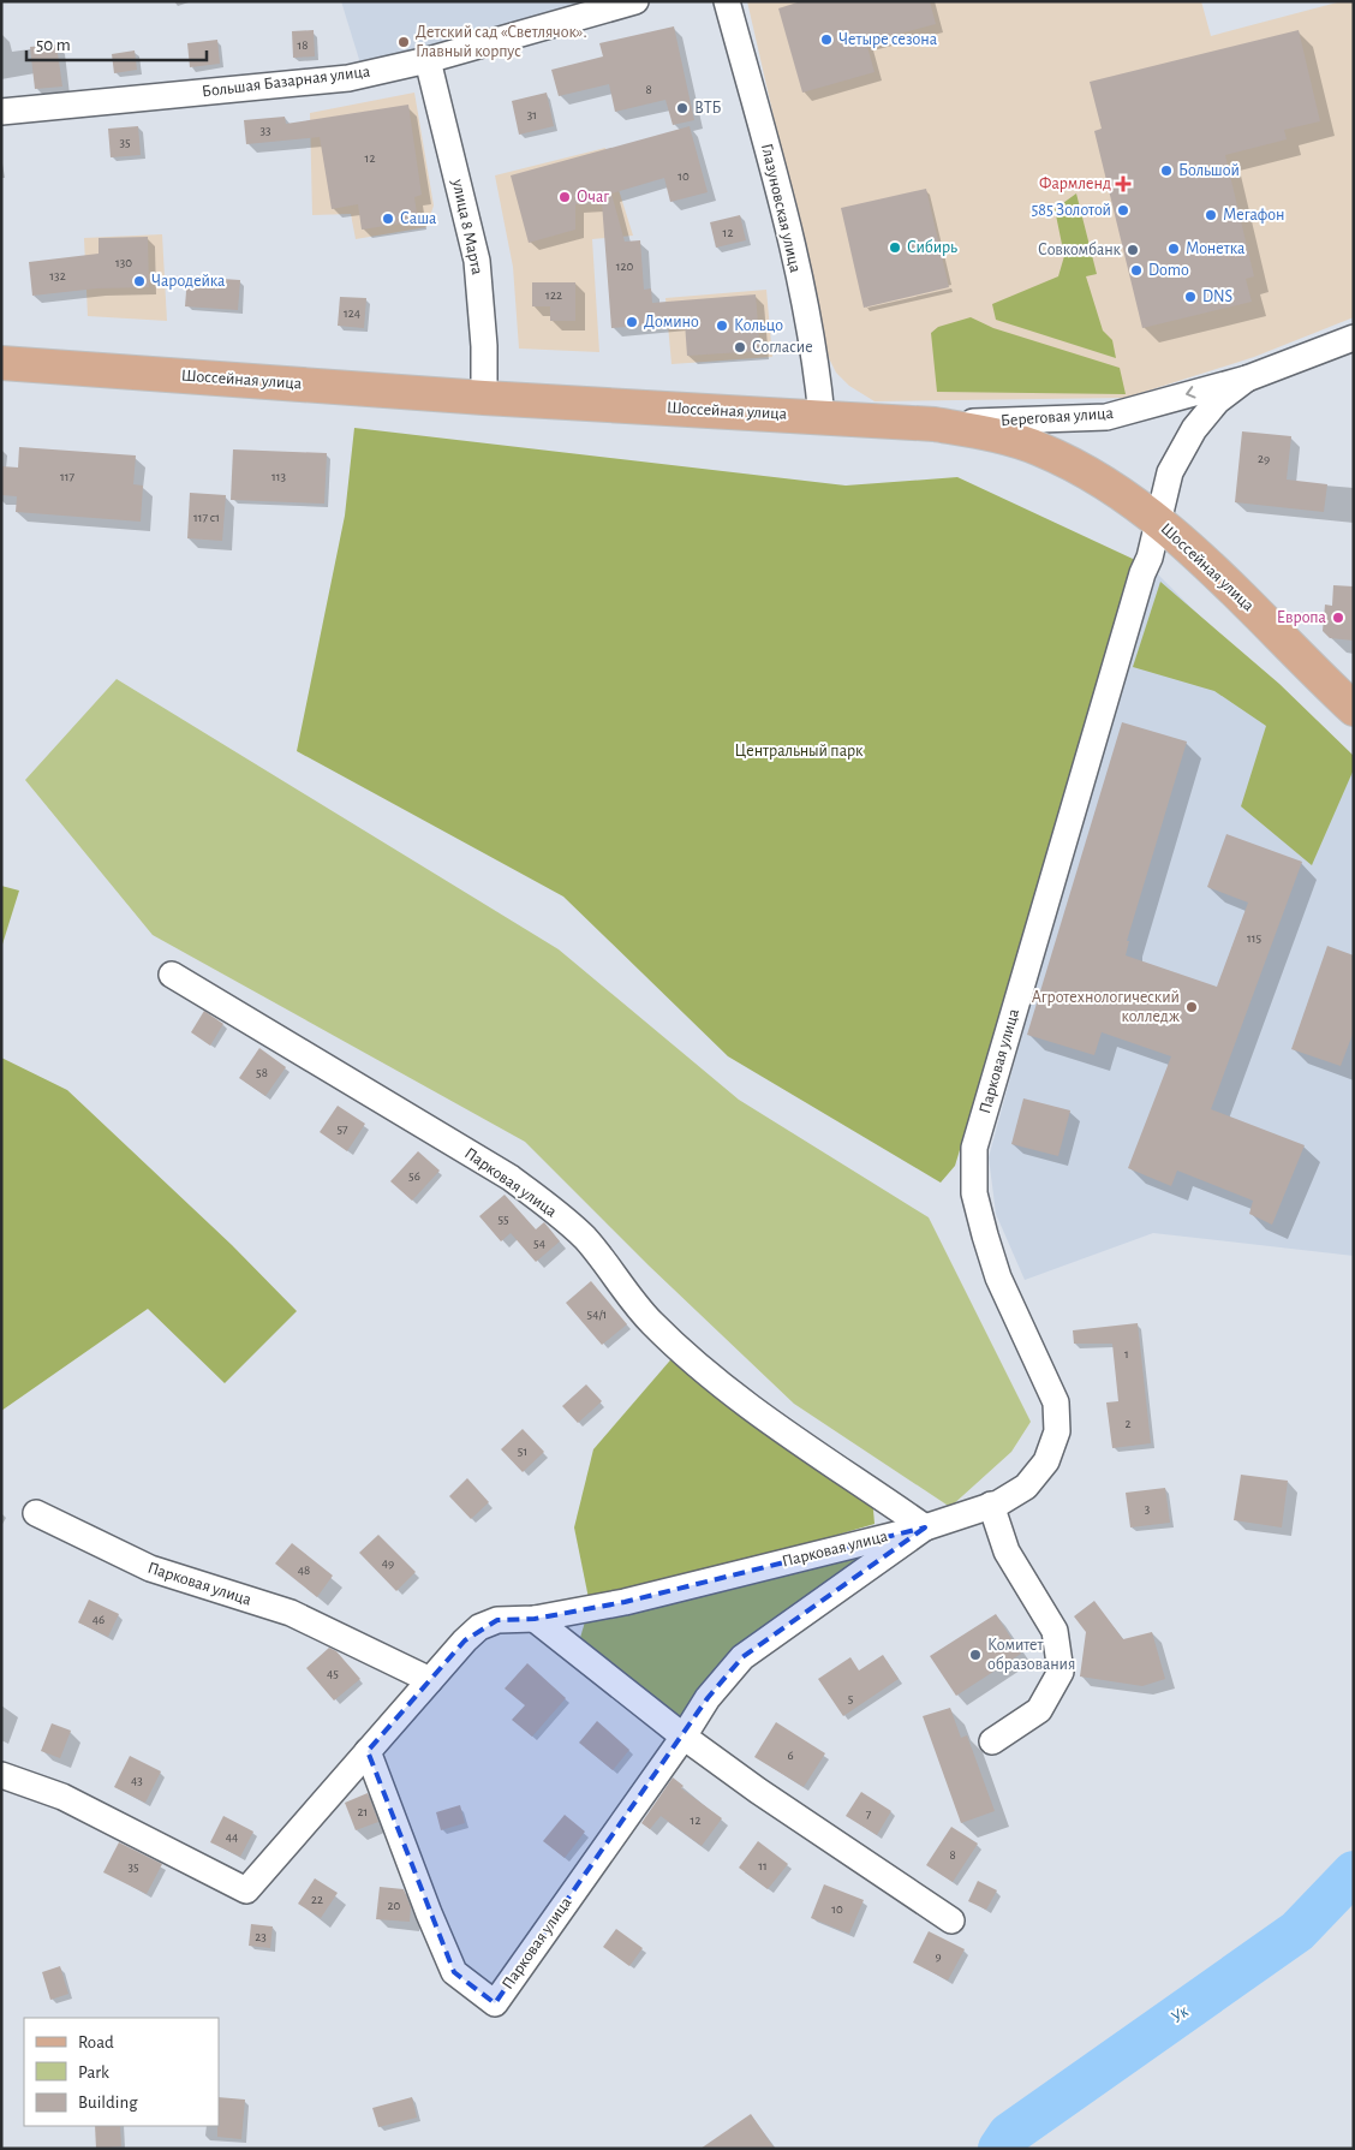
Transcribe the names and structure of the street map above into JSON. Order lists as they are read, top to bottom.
{
  "streets": {
    "main road": ["Шоссейная улица"],
    "street": [
      "Большая Базарная улица",
      "Глазуновская улица",
      "улица 8 Марта",
      "Береговая улица",
      "Парковая улица"
    ]
  },
  "crossings": [
    ["Большая Базарная улица", "улица 8 Марта"],
    ["Глазуновская улица", "Шоссейная улица"],
    ["улица 8 Марта", "Шоссейная улица"],
    ["Шоссейная улица", "Береговая улица"],
    ["Шоссейная улица", "Парковая улица"],
    ["Береговая улица", "Парковая улица"]
  ],
  "one_way": ["Береговая улица"],
  "water": ["Ук"],
  "parks": ["Центральный парк"],
  "places": {
    "other": [
      "Четыре сезона",
      "Детский сад «Светлячок». Главный корпус",
      "ВТБ",
      "Большой",
      "Очаг",
      "585 Золотой",
      "Мегафон",
      "Саша",
      "Сибирь",
      "Монетка",
      "Совкомбанк",
      "Domo",
      "Чародейка",
      "DNS",
      "Домино",
      "Кольцо",
      "Согласие",
      "Европа",
      "Агротехнологический колледж",
      "Комитет образования"
    ],
    "health": ["Фармленд"]
  },
  "house_numbers": [
    "18",
    "8",
    "31",
    "33",
    "35",
    "12",
    "10",
    "12",
    "130",
    "120",
    "132",
    "122",
    "124",
    "29",
    "117",
    "113",
    "117 с1",
    "115",
    "58",
    "57",
    "56",
    "55",
    "54",
    "54/1",
    "1",
    "2",
    "51",
    "3",
    "49",
    "48",
    "46",
    "45",
    "5",
    "6",
    "43",
    "21",
    "7",
    "12",
    "44",
    "8",
    "11",
    "35",
    "22",
    "20",
    "10",
    "23",
    "9"
  ],
  "legend": ["Road", "Park", "Building"],
  "scale_bar": "50 m"
}
